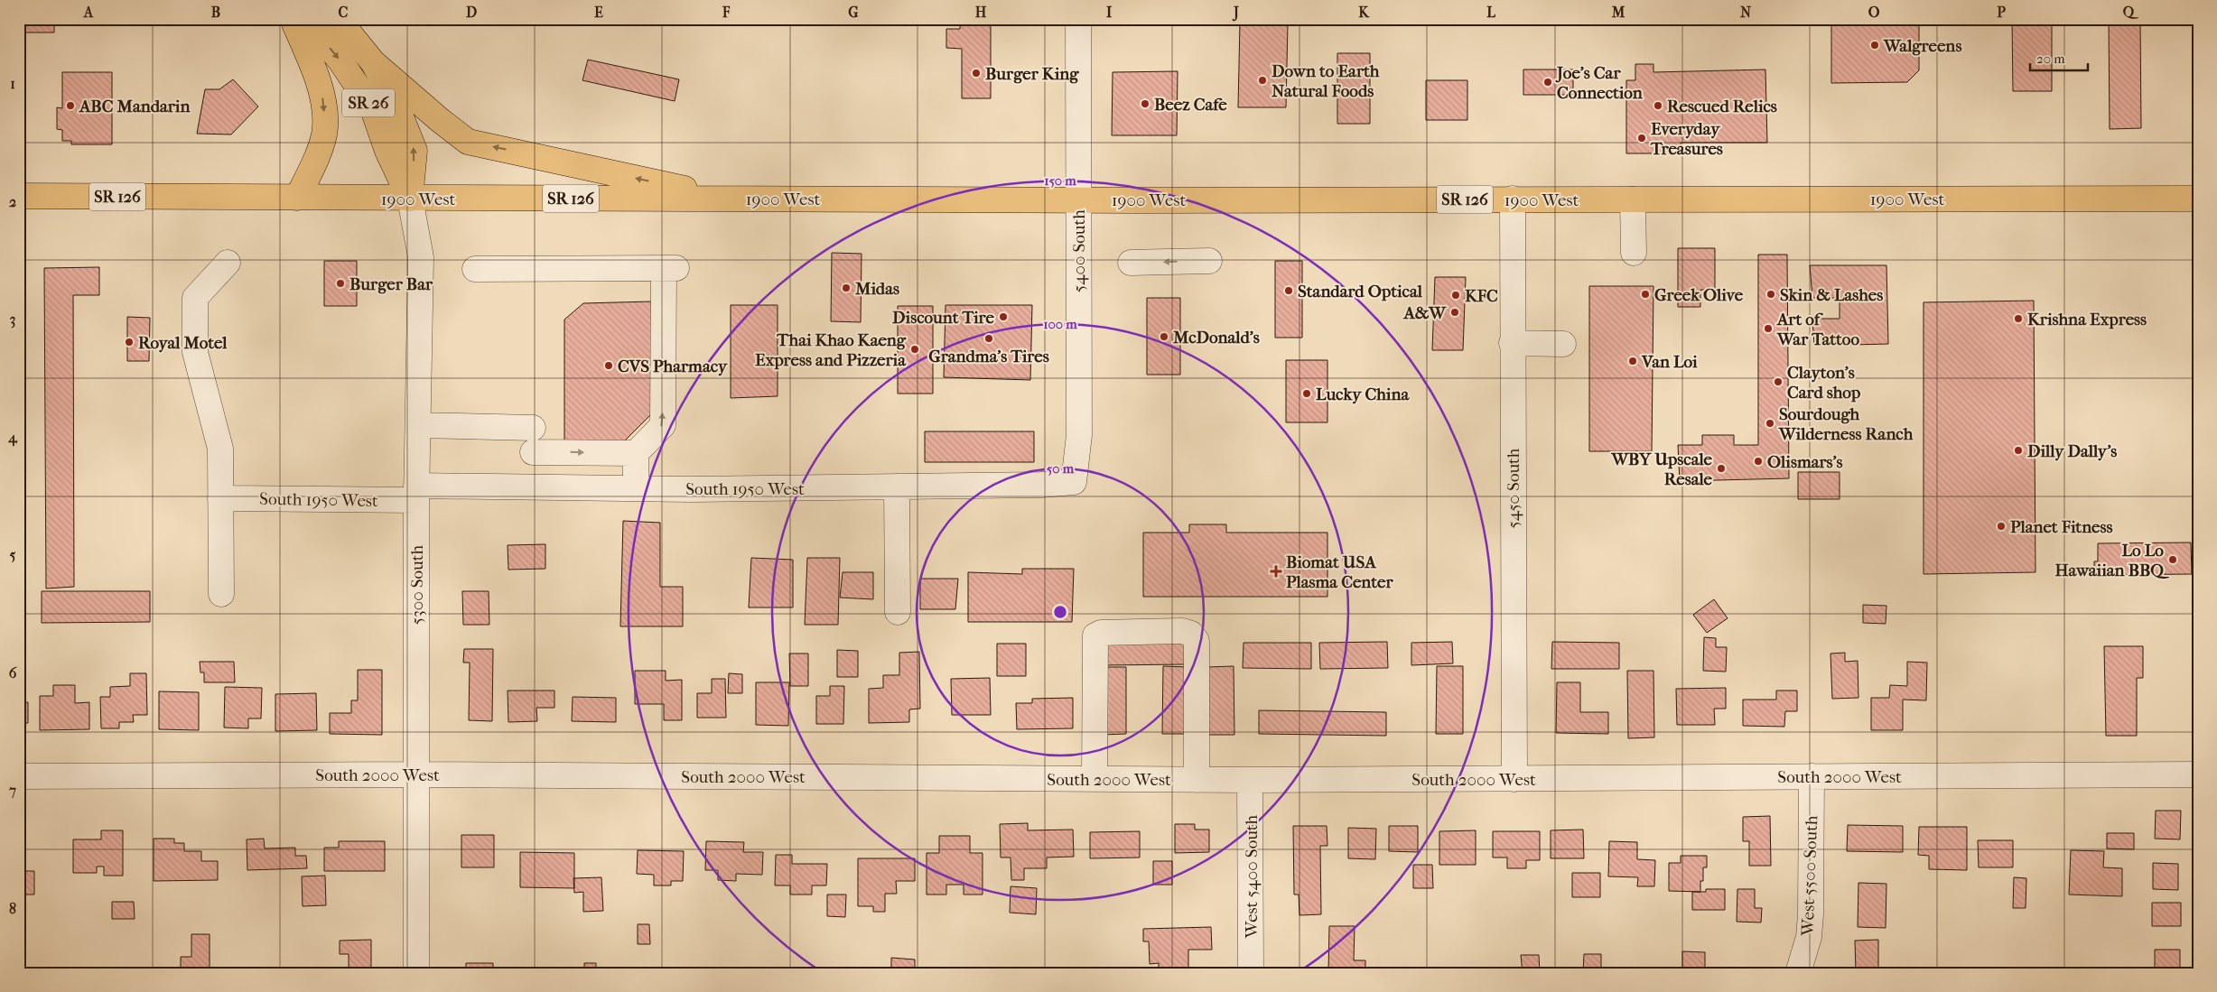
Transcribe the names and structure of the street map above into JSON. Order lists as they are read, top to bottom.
{
  "streets": {
    "main road": ["SR 26", "SR 126", "1900 West"],
    "street": [
      "5400 South",
      "South 1950 West",
      "5450 South",
      "5300 South",
      "South 2000 West",
      "West 5500 South",
      "West 5400 South"
    ]
  },
  "crossings": [
    ["SR 26", "1900 West"],
    ["SR 26", "5300 South"],
    ["1900 West", "5400 South"],
    ["1900 West", "5450 South"],
    ["1900 West", "5300 South"],
    ["5400 South", "South 1950 West"],
    ["South 1950 West", "5300 South"],
    ["5450 South", "South 2000 West"],
    ["5300 South", "South 2000 West"],
    ["South 2000 West", "West 5500 South"],
    ["South 2000 West", "West 5400 South"]
  ],
  "places": {
    "other": [
      "Walgreens",
      "Burger King",
      "Down to Earth Natural Foods",
      "Joe's Car Connection",
      "Beez Cafe",
      "ABC Mandarin",
      "Rescued Relics",
      "Everyday Treasures",
      "Burger Bar",
      "Midas",
      "Standard Optical",
      "Greek Olive",
      "Skin & Lashes",
      "KFC",
      "A&W",
      "Discount Tire",
      "Krishna Express",
      "Art of War Tattoo",
      "McDonald's",
      "Grandma's Tires",
      "Royal Motel",
      "Thai Khao Kaeng Express and Pizzeria",
      "Van Loi",
      "CVS Pharmacy",
      "Clayton's Card shop",
      "Lucky China",
      "Sourdough Wilderness Ranch",
      "Dilly Dally's",
      "Olismars's",
      "WBY Upscale Resale",
      "Planet Fitness",
      "Lo Lo Hawaiian BBQ"
    ],
    "health": ["Biomat USA Plasma Center"]
  },
  "scale_bar": "20 m",
  "grid": {
    "columns": [
      "A",
      "B",
      "C",
      "D",
      "E",
      "F",
      "G",
      "H",
      "I",
      "J",
      "K",
      "L",
      "M",
      "N",
      "O",
      "P",
      "Q"
    ],
    "rows": [
      "1",
      "2",
      "3",
      "4",
      "5",
      "6",
      "7",
      "8"
    ]
  },
  "rings": ["150 m", "100 m", "50 m"]
}
